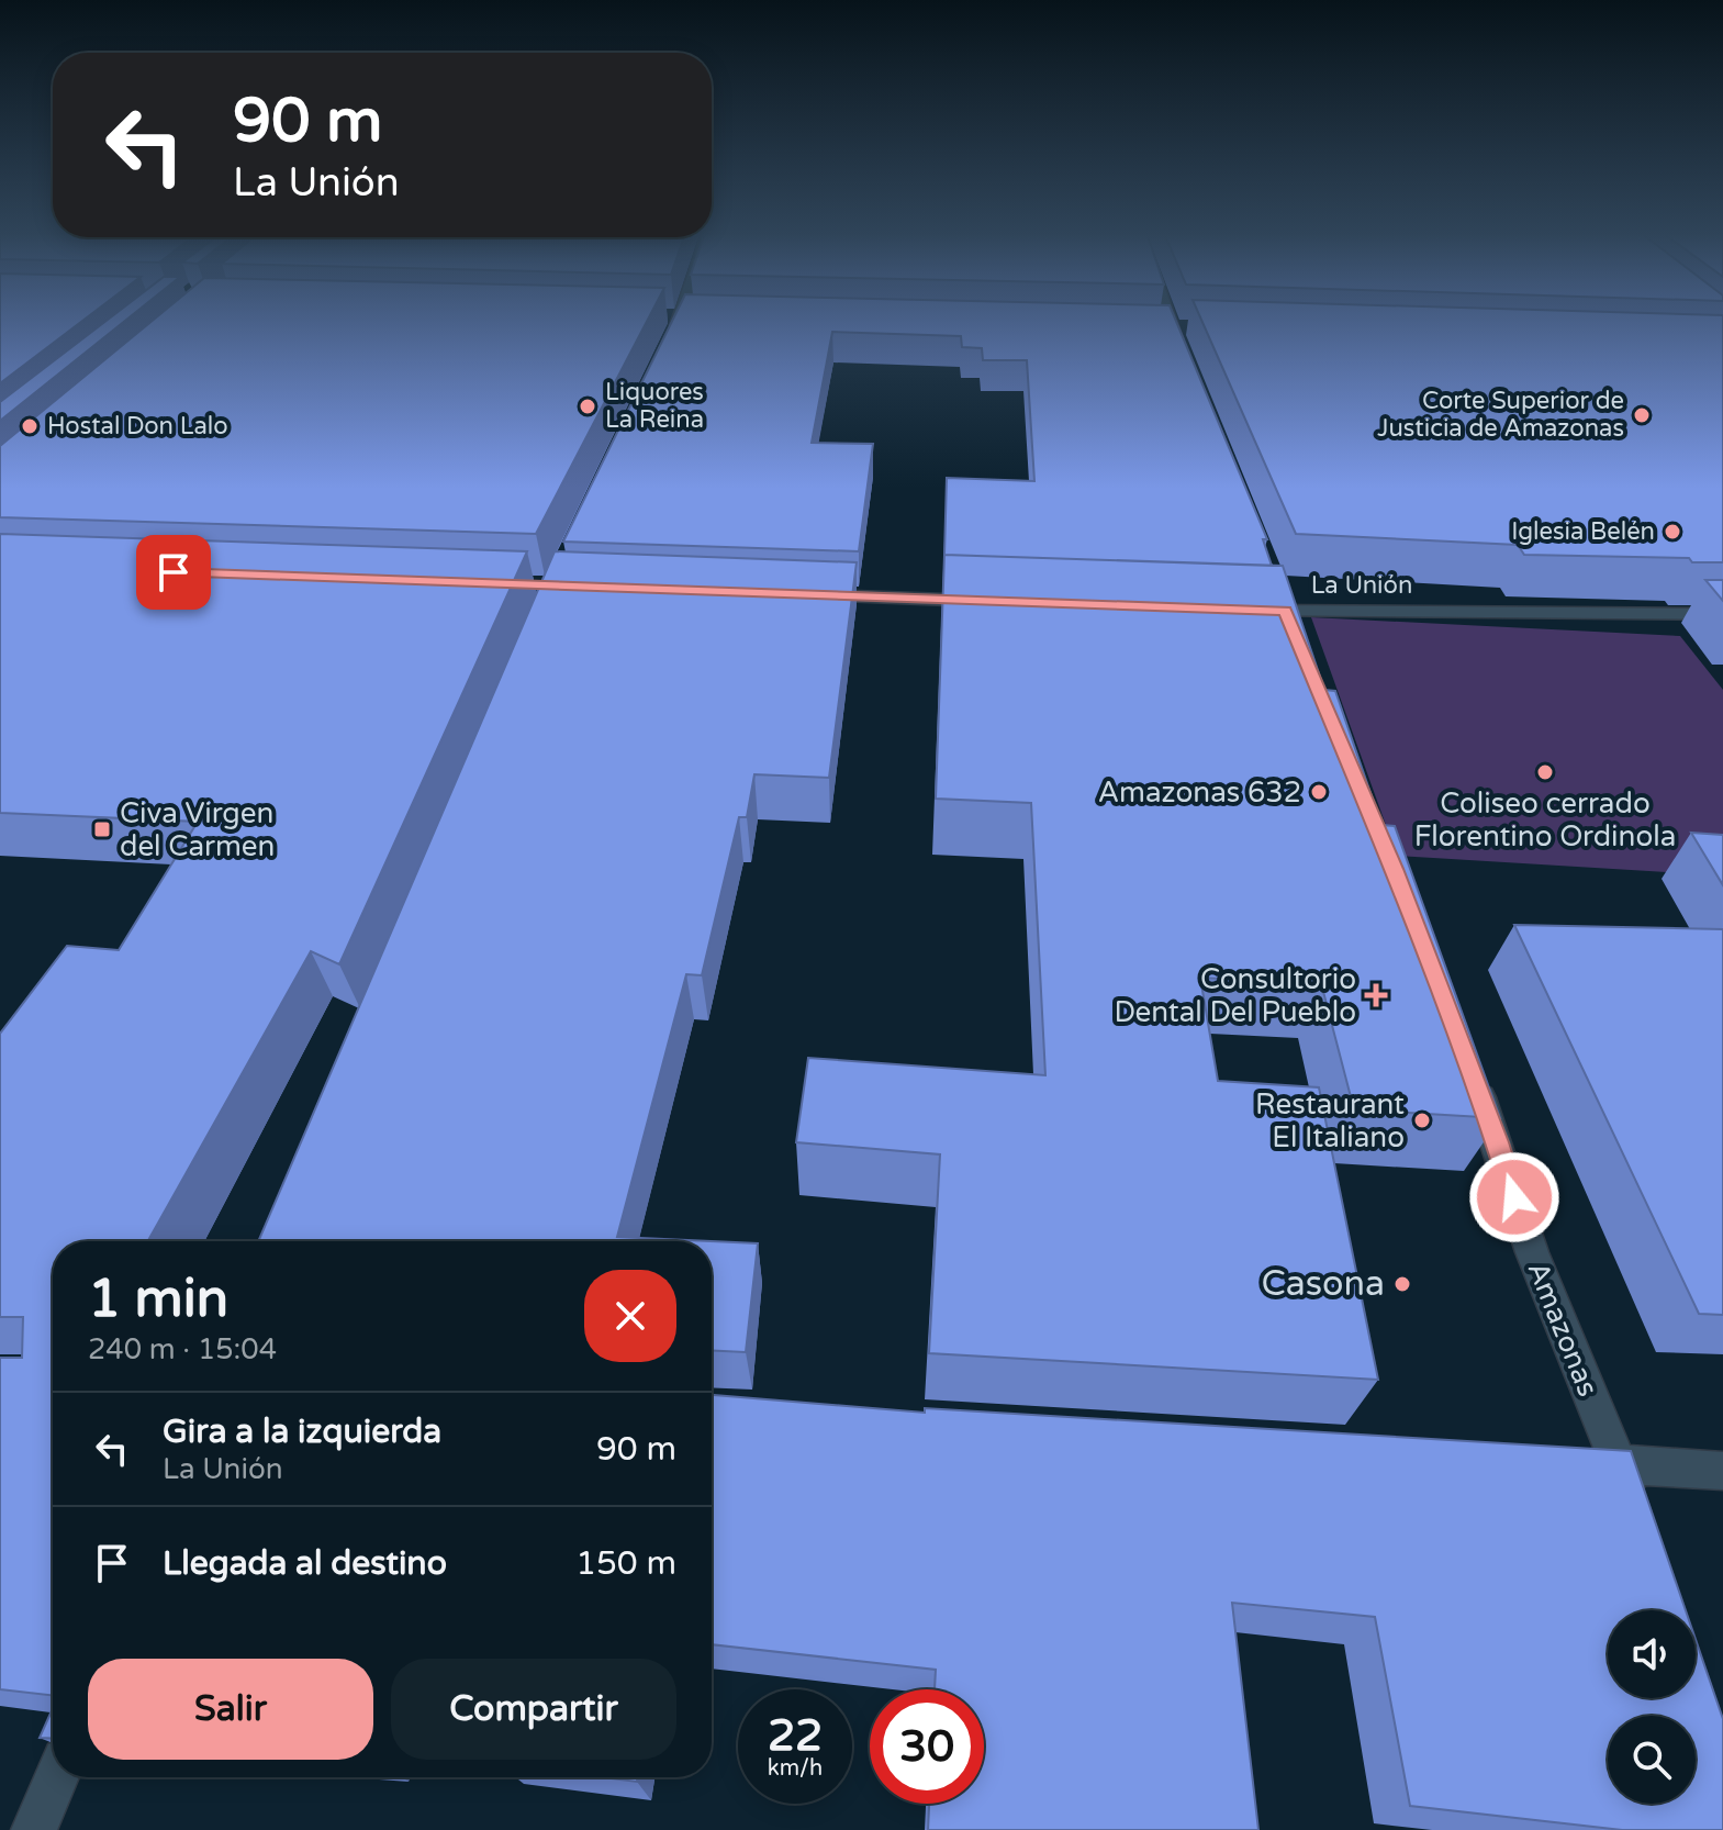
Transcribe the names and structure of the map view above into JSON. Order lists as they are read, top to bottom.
{
  "streets": {
    "street": ["La Unión", "Amazonas"]
  },
  "places": {
    "other": [
      "Liquores La Reina",
      "Corte Superior de Justicia de Amazonas",
      "Hostal Don Lalo",
      "Iglesia Belén",
      "Coliseo cerrado Florentino Ordinola",
      "Amazonas 632",
      "Restaurant El Italiano",
      "Casona"
    ],
    "transit": ["Civa Virgen del Carmen"],
    "health": ["Consultorio Dental Del Pueblo"]
  },
  "page": {
    "turn": ["90 m", "La Unión"],
    "heading": ["1 min", "240 m · 15:04"],
    "list": [
      {
        "name": "Gira a la izquierda",
        "note": "La Unión",
        "value": "90 m"
      },
      {
        "name": "Llegada al destino",
        "value": "150 m"
      }
    ],
    "buttons": ["Salir", "Compartir"],
    "speed": "22 km/h",
    "limit": "30"
  }
}
